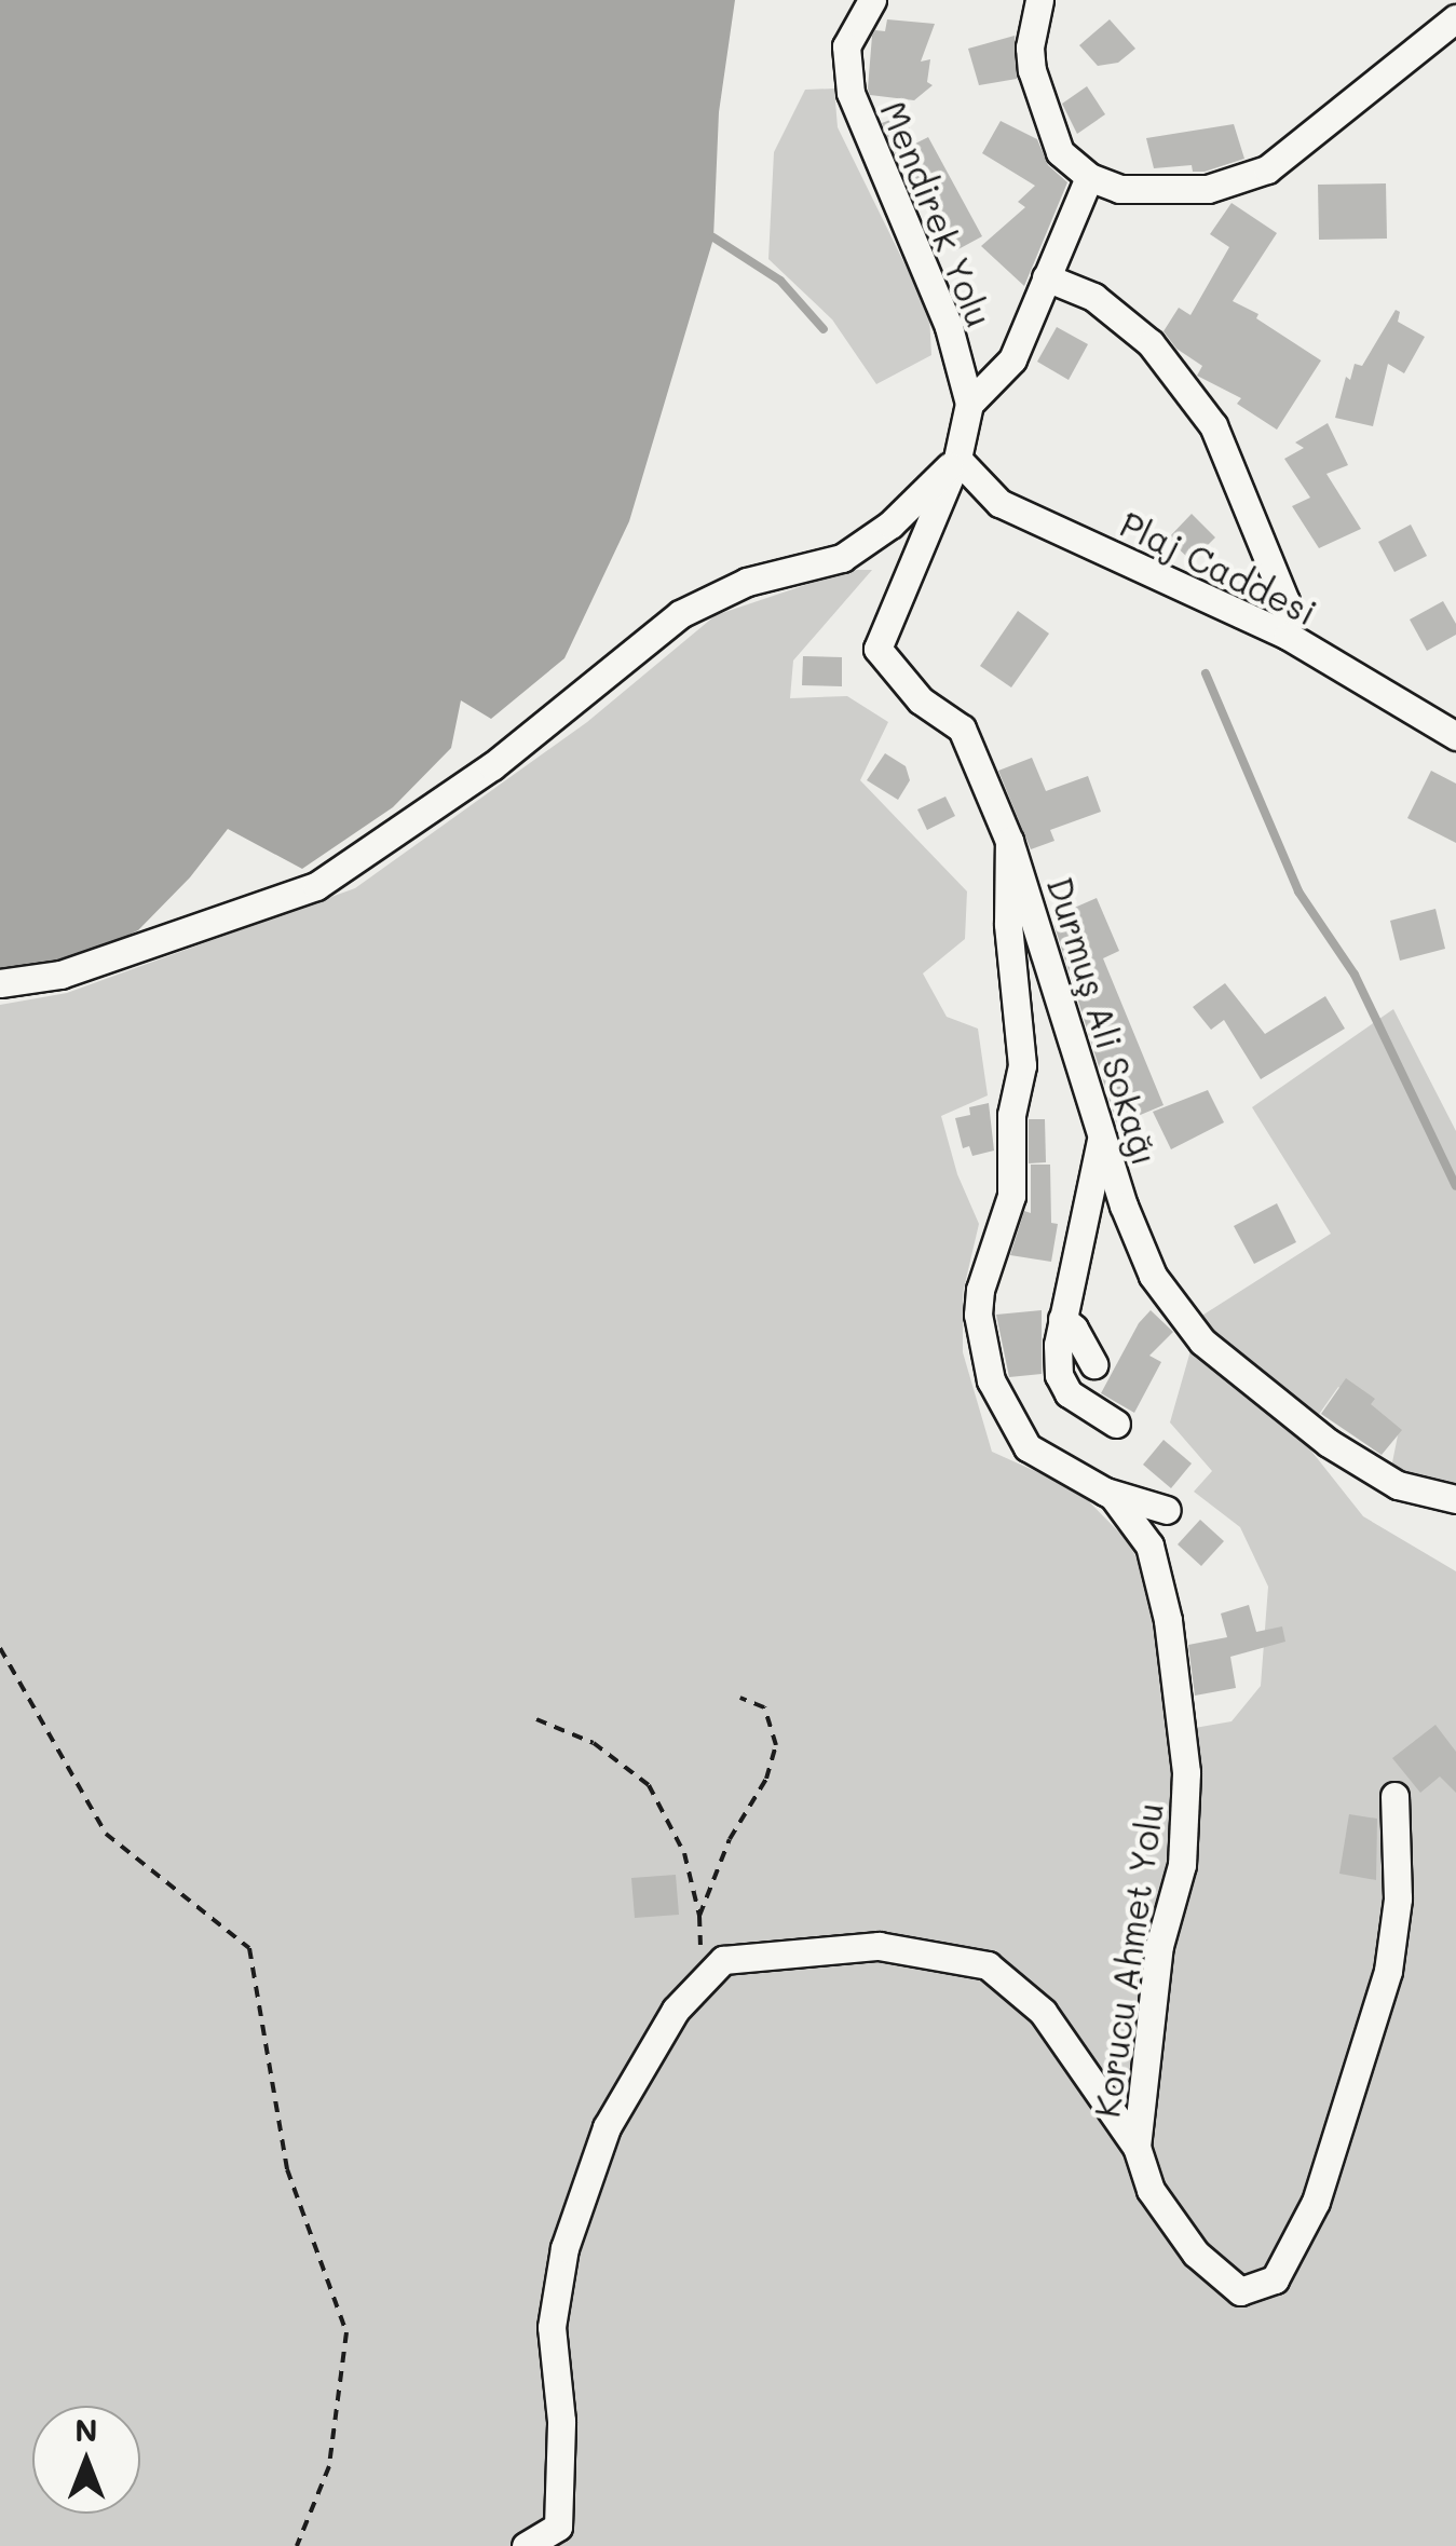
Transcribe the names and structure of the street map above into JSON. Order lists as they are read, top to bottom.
{
  "streets": {
    "street": [
      "Mendirek Yolu",
      "Plaj Caddesi",
      "Durmuş Ali Sokağı",
      "Korucu Ahmet Yolu"
    ]
  },
  "crossings": [
    ["Mendirek Yolu", "Plaj Caddesi"],
    ["Mendirek Yolu", "Durmuş Ali Sokağı"],
    ["Plaj Caddesi", "Durmuş Ali Sokağı"],
    ["Durmuş Ali Sokağı", "Korucu Ahmet Yolu"]
  ],
  "north": "top"
}
